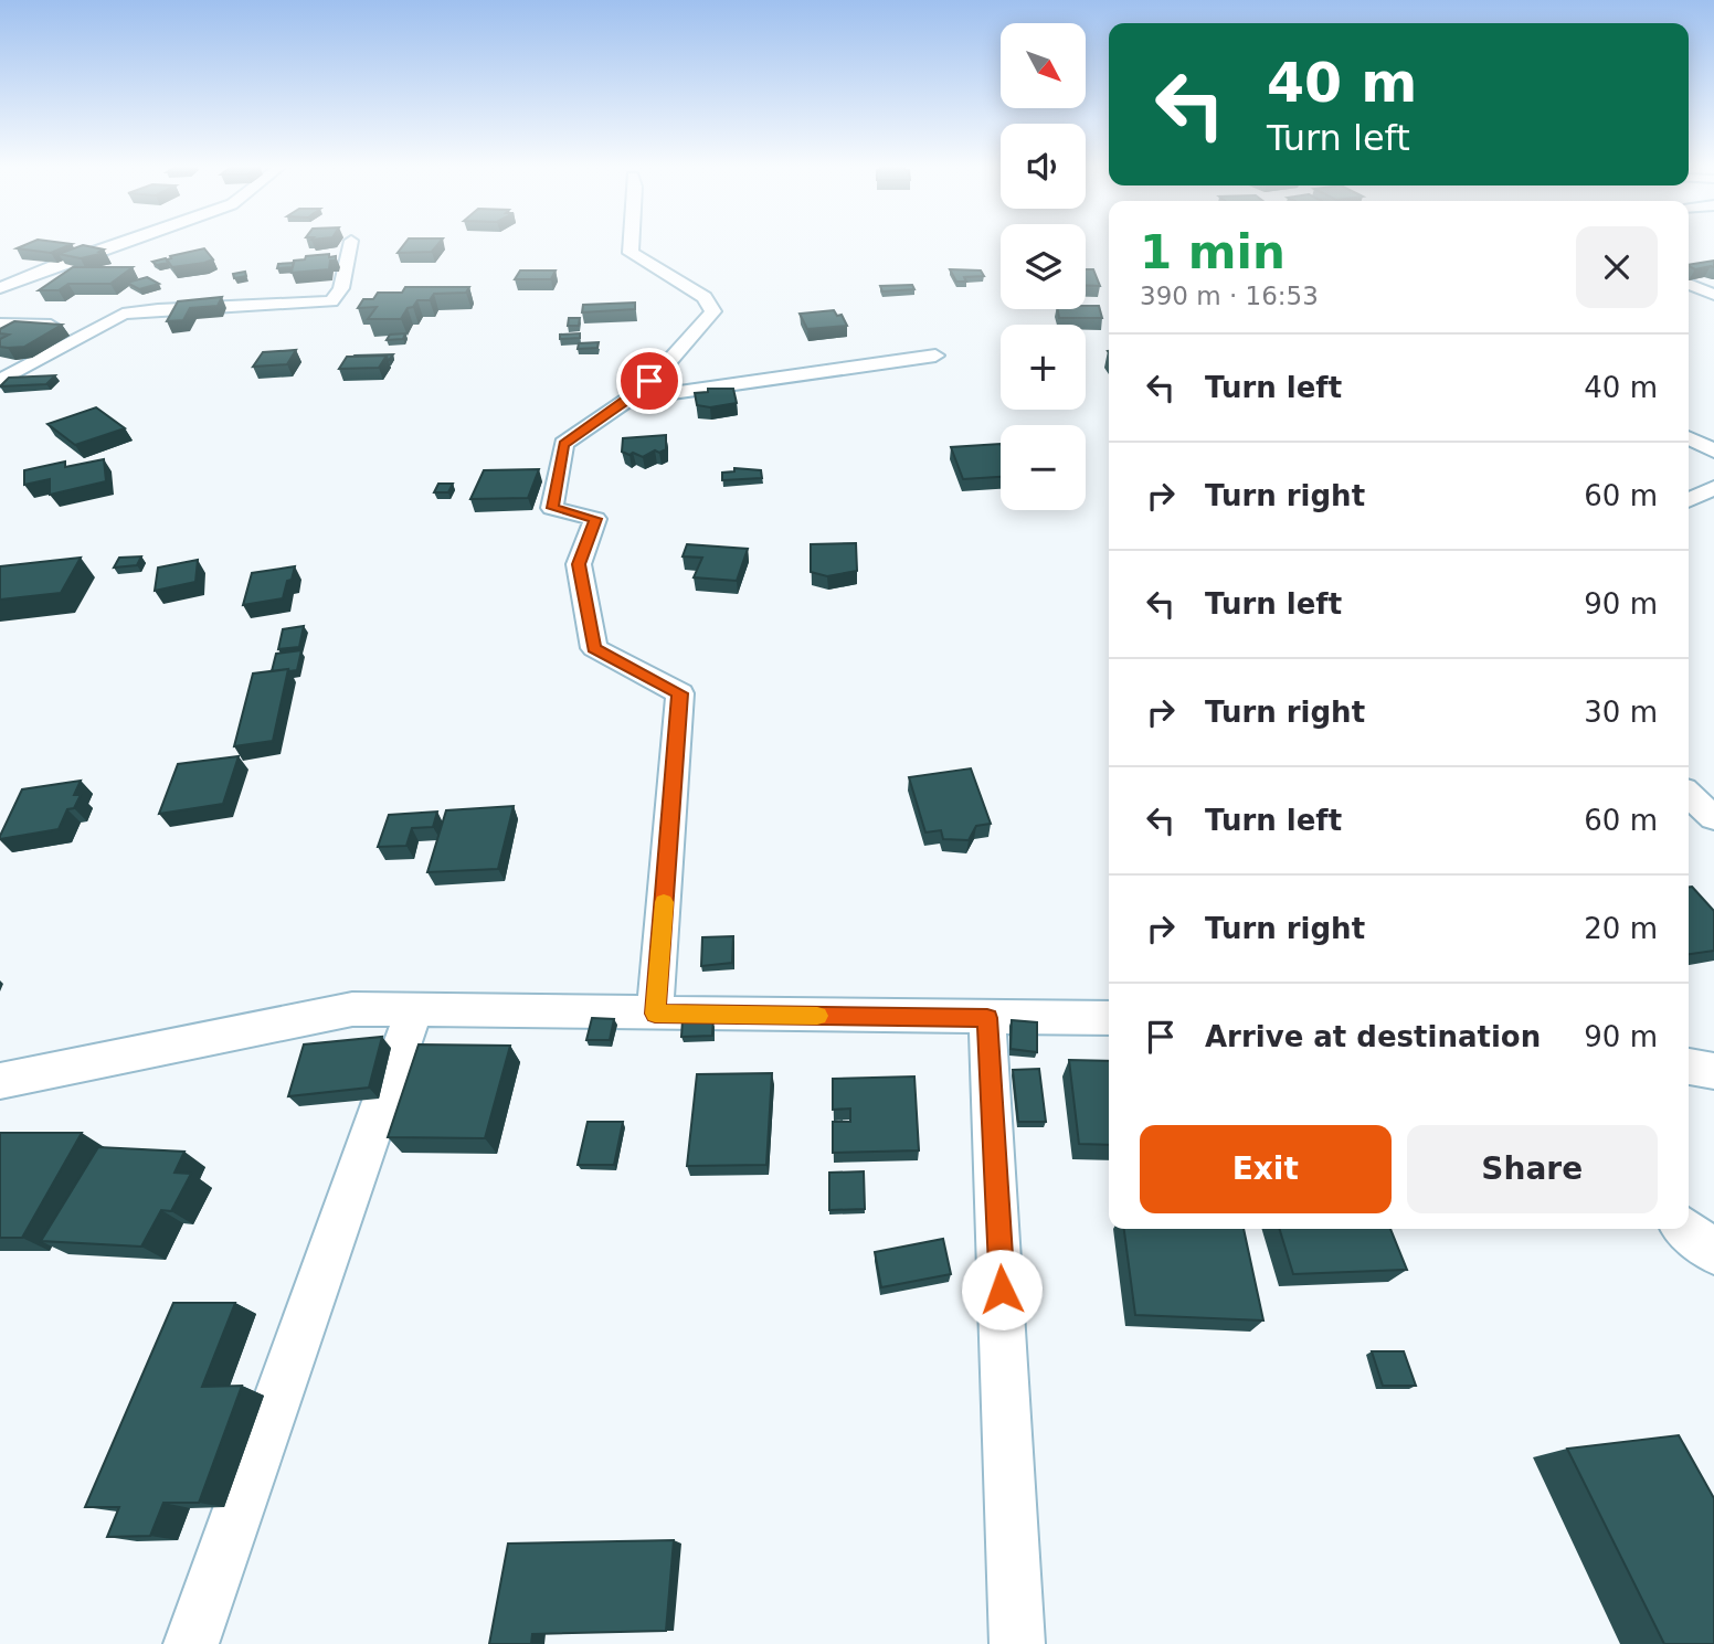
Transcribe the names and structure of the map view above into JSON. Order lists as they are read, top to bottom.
{
  "north": "bottom right",
  "page": {
    "map_buttons": ["+", "−"],
    "turn": ["40 m", "Turn left"],
    "heading": ["1 min", "390 m · 16:53"],
    "list": [
      {
        "name": "Turn left",
        "value": "40 m"
      },
      {
        "name": "Turn right",
        "value": "60 m"
      },
      {
        "name": "Turn left",
        "value": "90 m"
      },
      {
        "name": "Turn right",
        "value": "30 m"
      },
      {
        "name": "Turn left",
        "value": "60 m"
      },
      {
        "name": "Turn right",
        "value": "20 m"
      },
      {
        "name": "Arrive at destination",
        "value": "90 m"
      }
    ],
    "buttons": ["Exit", "Share"]
  }
}
